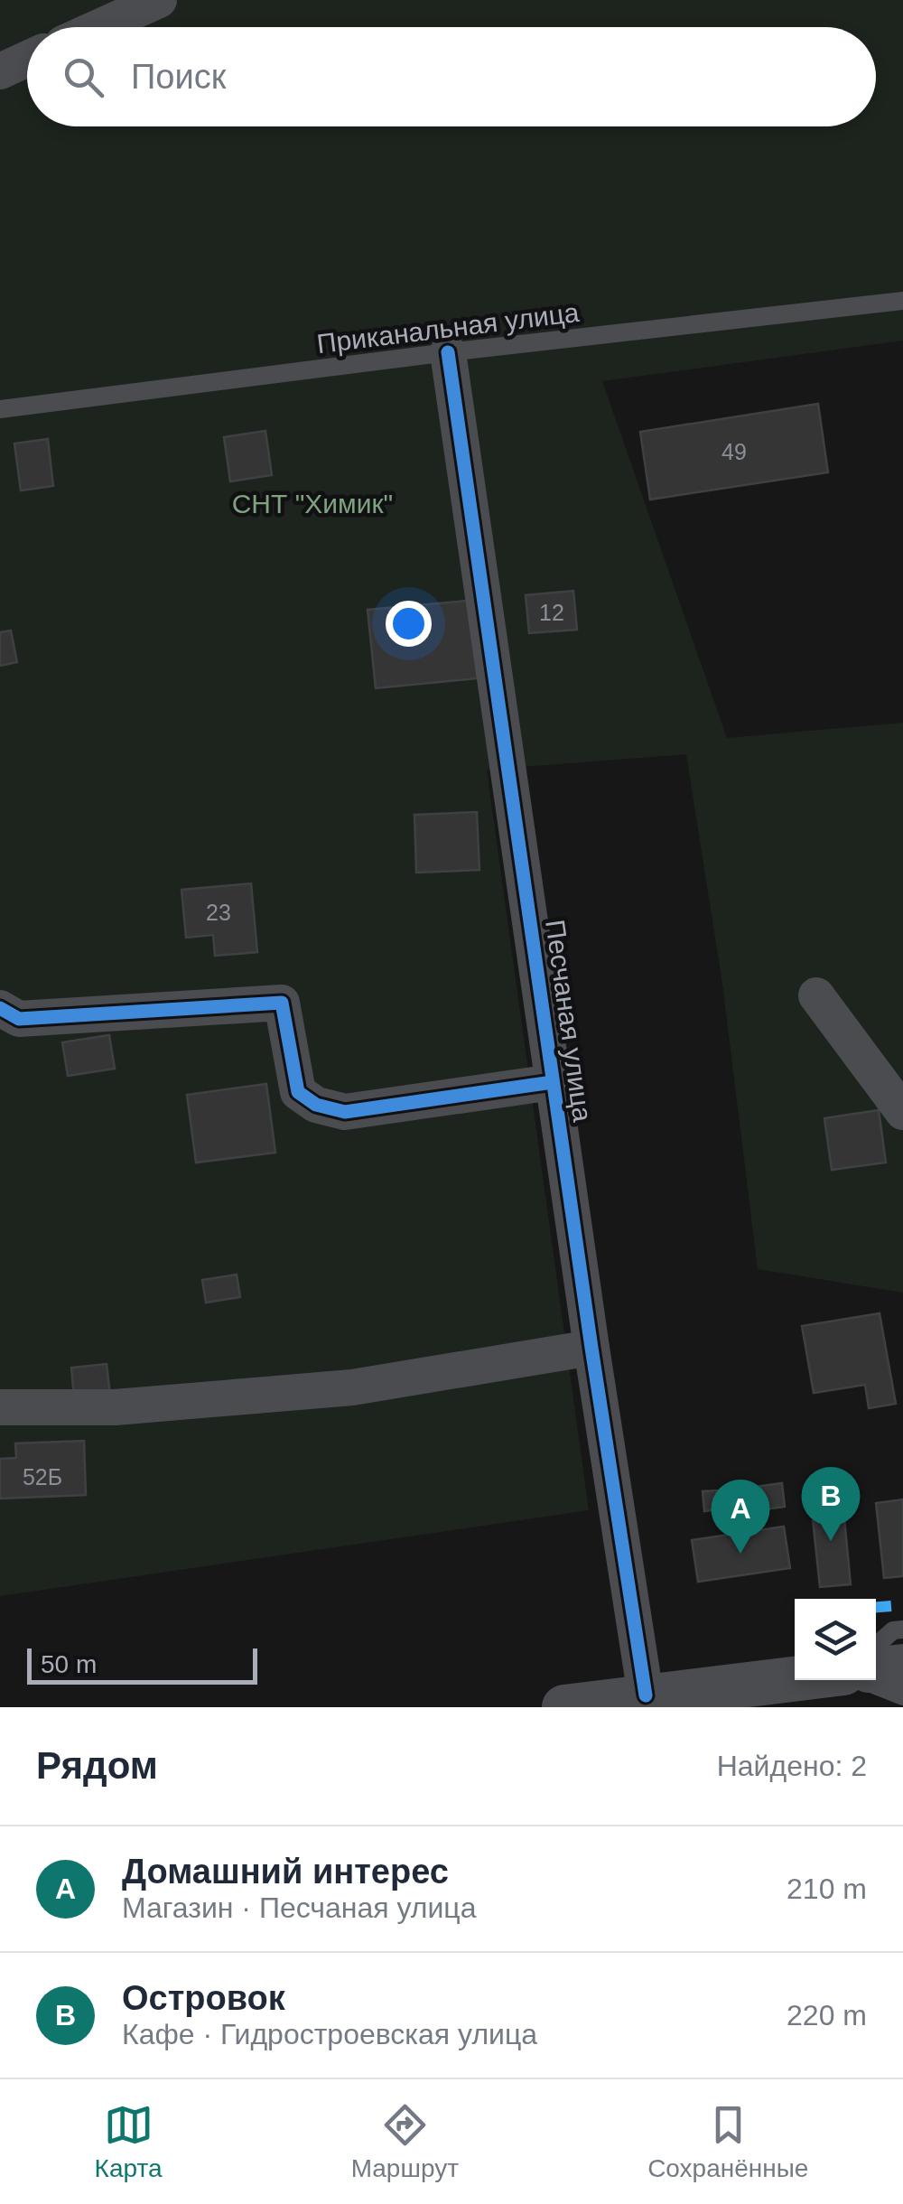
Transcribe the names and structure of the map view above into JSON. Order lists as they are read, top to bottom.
{
  "streets": {
    "street": ["Песчаная улица"],
    "lane": ["Приканальная улица"]
  },
  "crossings": [
    ["Приканальная улица", "Песчаная улица"]
  ],
  "parks": ["СНТ \"Химик\""],
  "house_numbers": [
    "49",
    "12",
    "23",
    "52Б"
  ],
  "scale_bar": "50 m",
  "page": {
    "search": "Поиск",
    "pins": ["B", "A"],
    "scale": "50 m",
    "heading": ["Рядом", "Найдено: 2"],
    "list": [
      {
        "mark": "A",
        "name": "Домашний интерес",
        "note": "Магазин · Песчаная улица",
        "value": "210 m"
      },
      {
        "mark": "B",
        "name": "Островок",
        "note": "Кафе · Гидростроевская улица",
        "value": "220 m"
      }
    ],
    "nav": ["Карта", "Маршрут", "Сохранённые"]
  }
}
